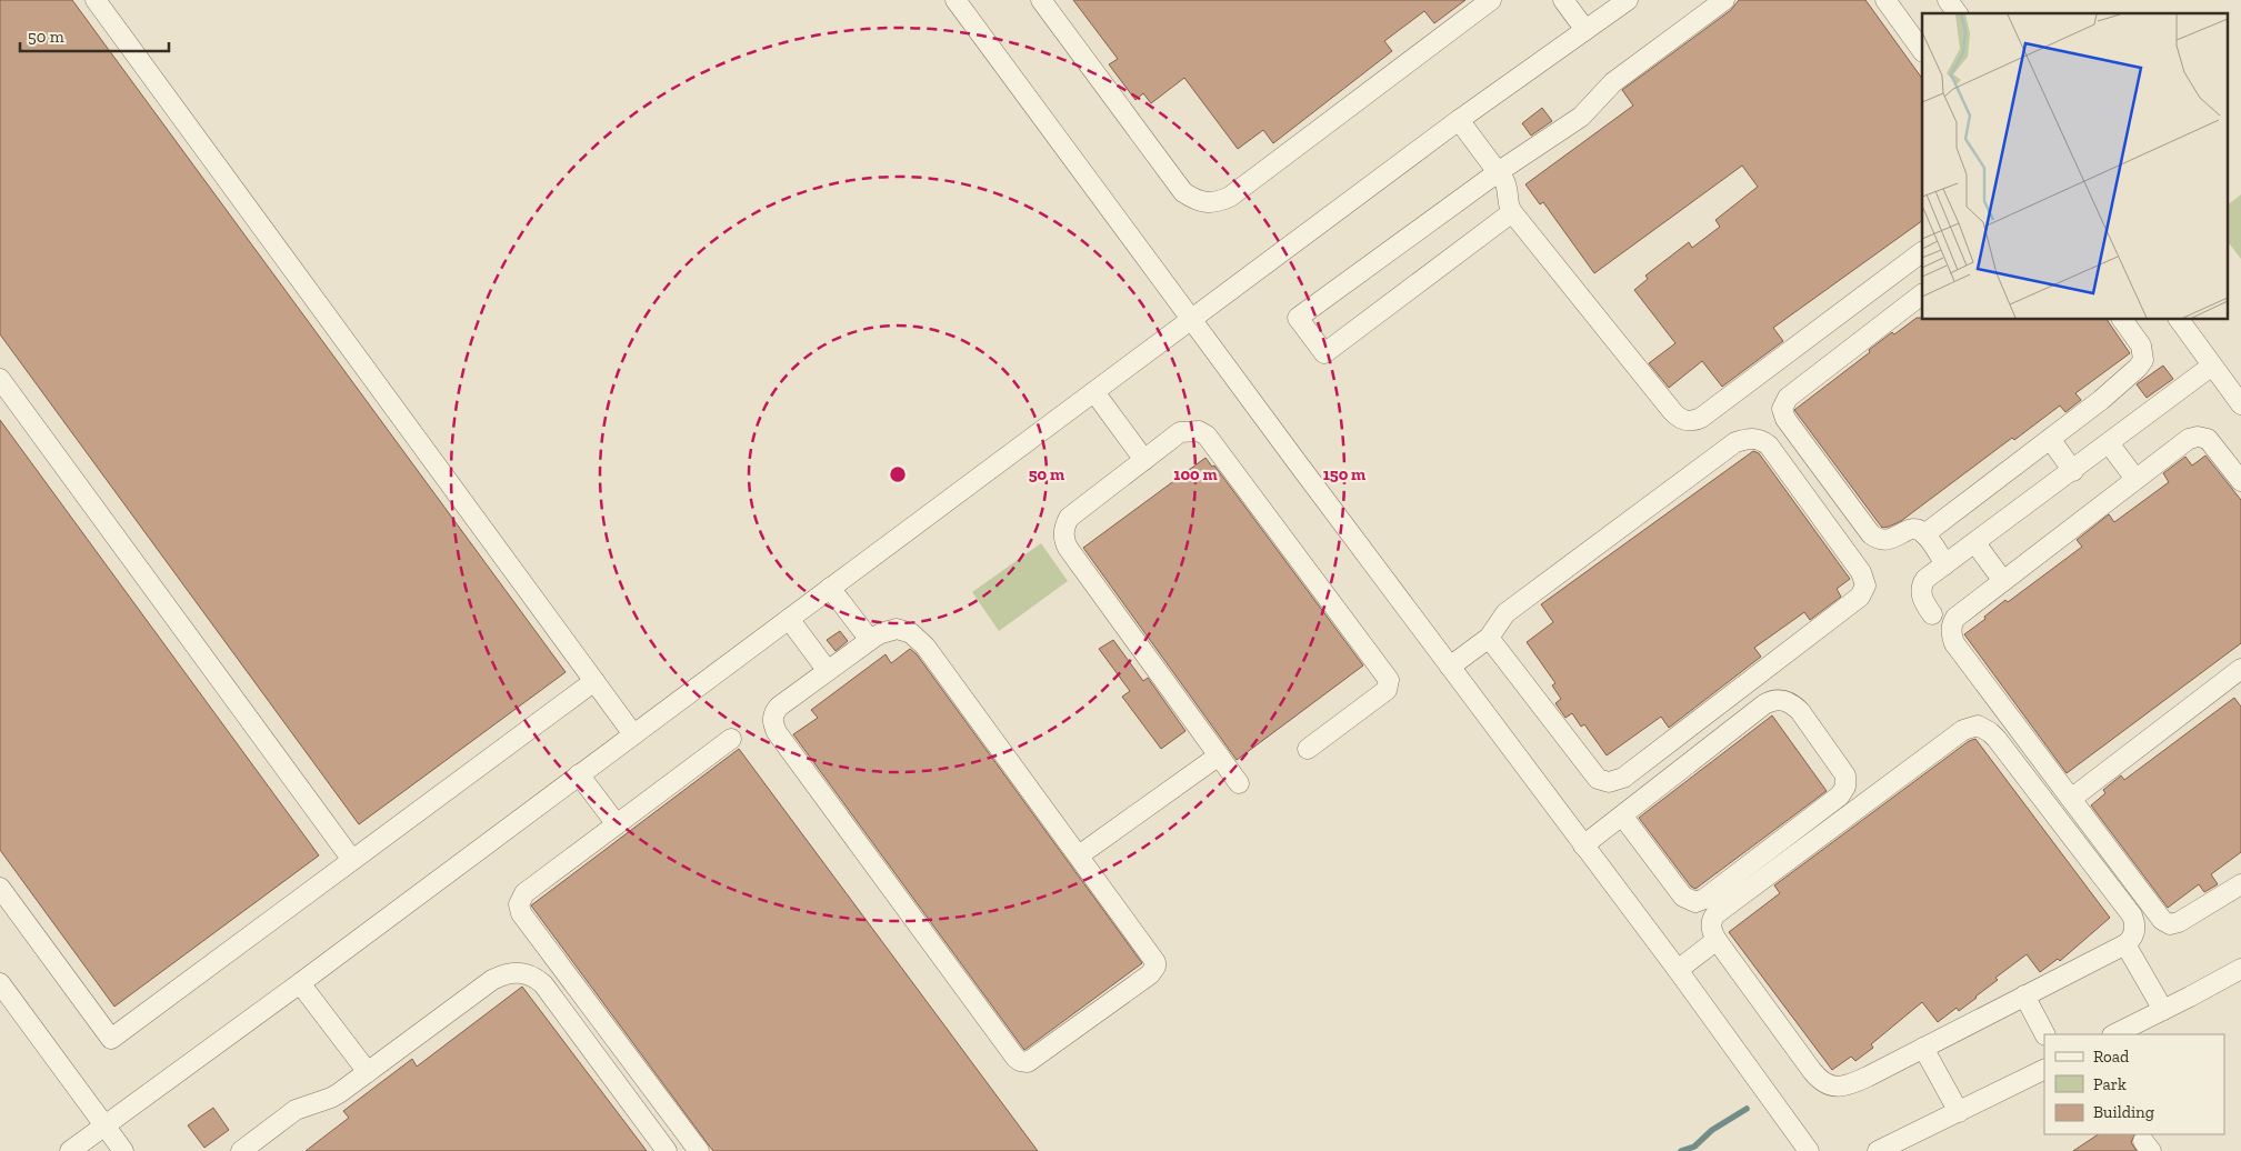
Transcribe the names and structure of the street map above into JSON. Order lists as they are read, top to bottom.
{
  "legend": ["Road", "Park", "Building"],
  "scale_bar": "50 m",
  "rings": ["50 m", "100 m", "150 m"]
}
